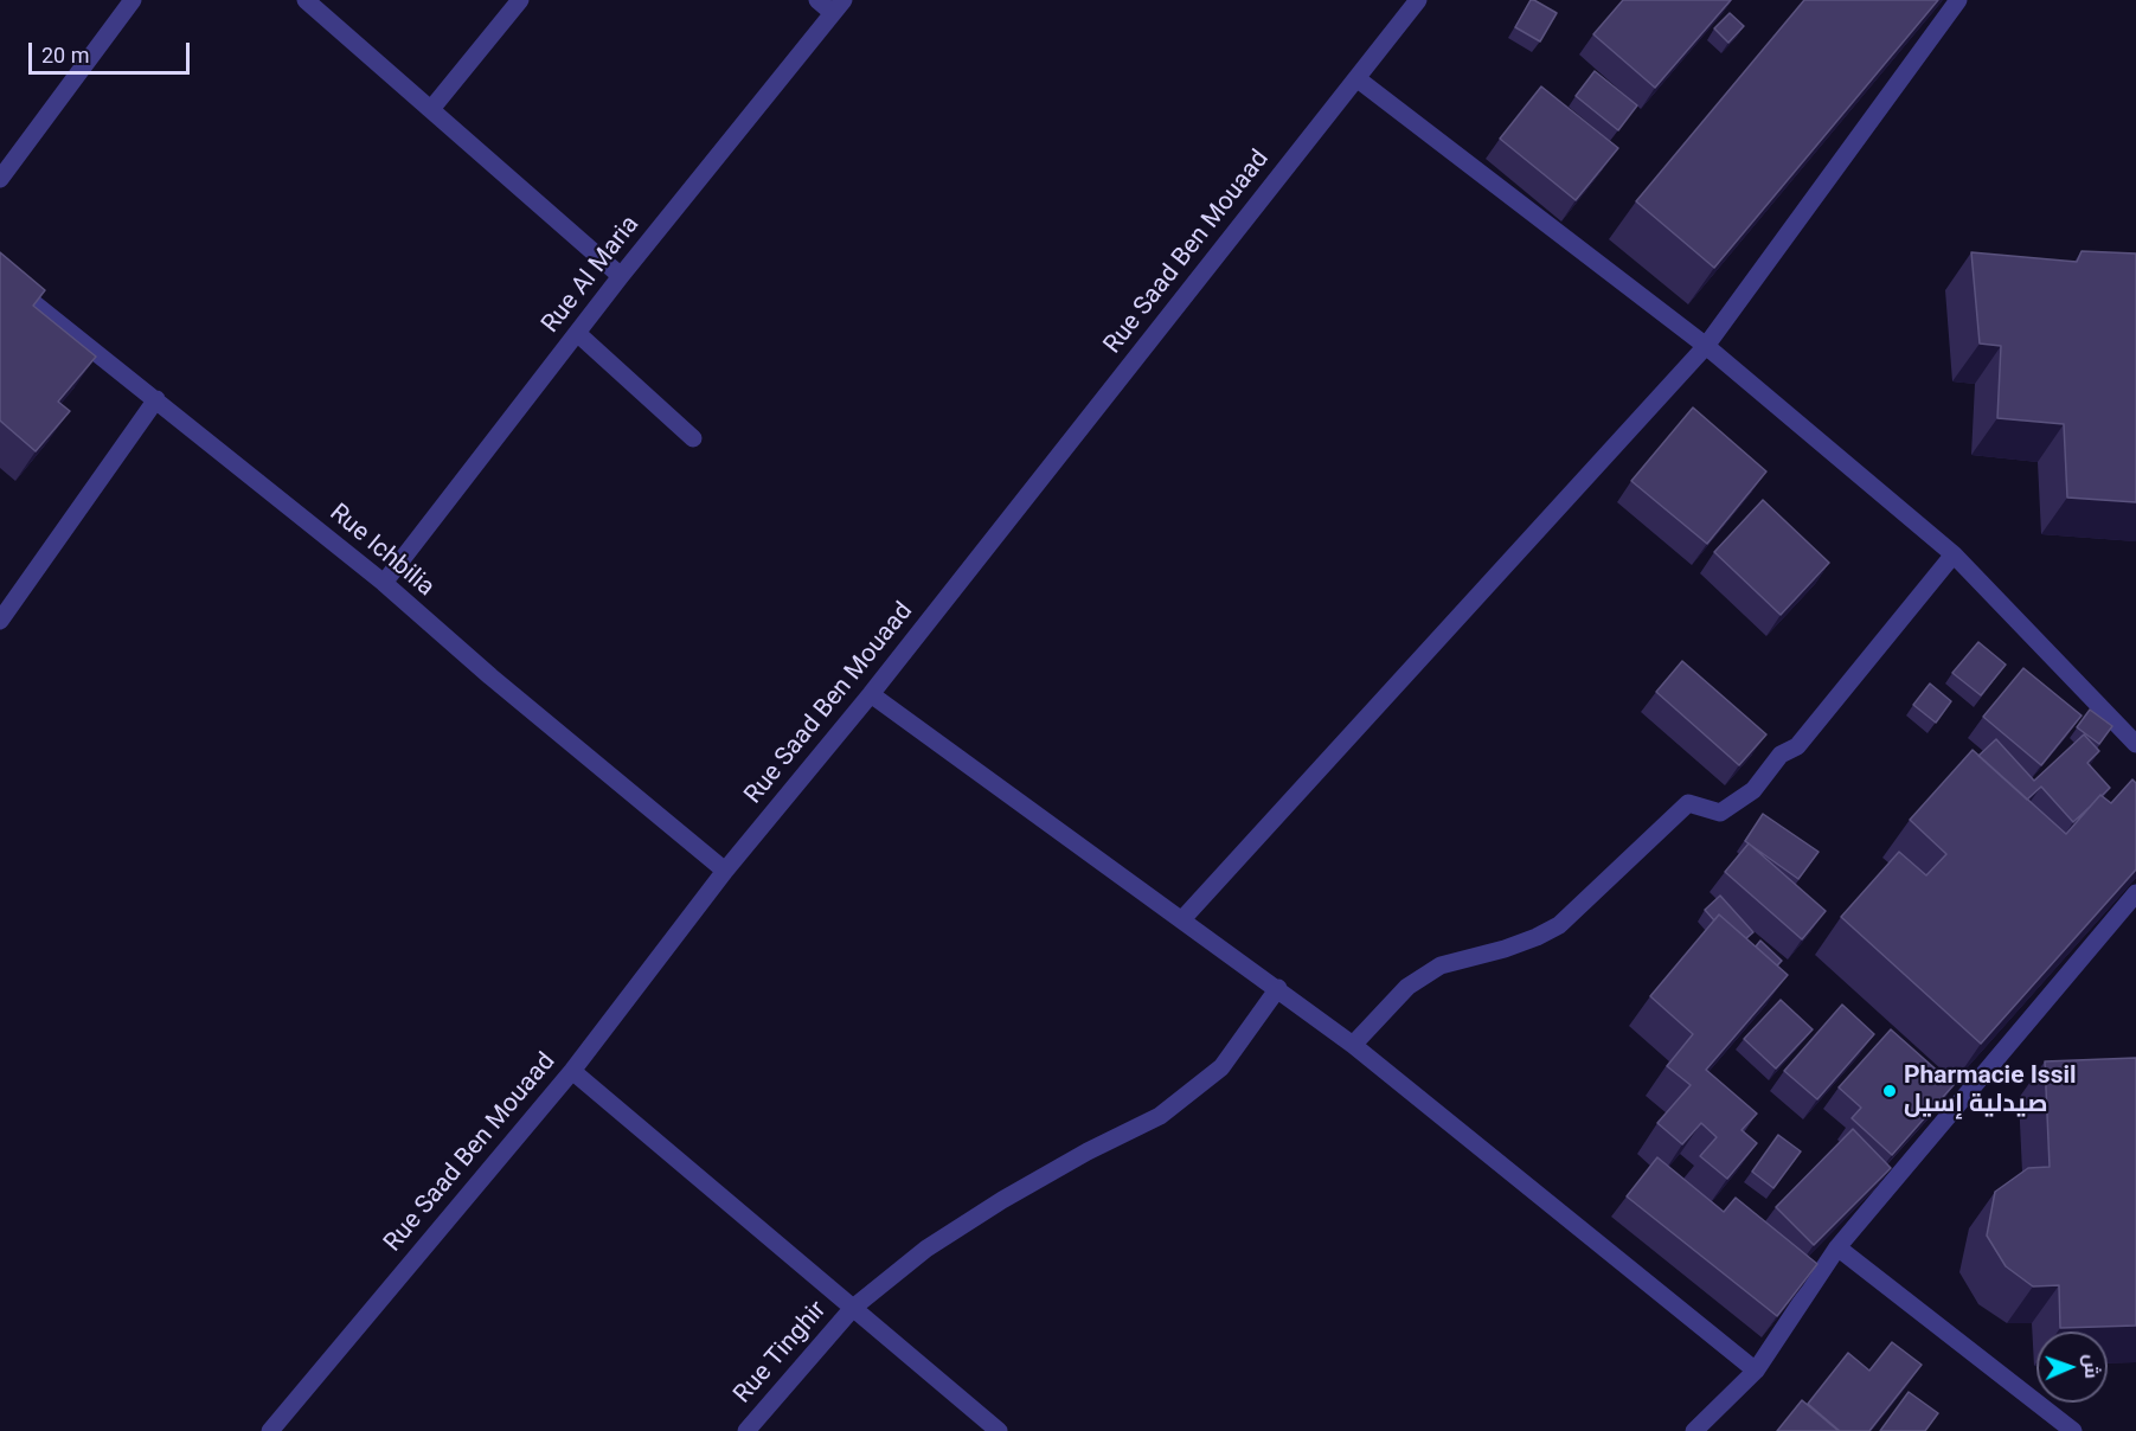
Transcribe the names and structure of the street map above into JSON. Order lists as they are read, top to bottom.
{
  "streets": {
    "street": [
      "Rue Saad Ben Mouaad",
      "Rue Al Maria",
      "Rue Ichbilia",
      "Rue Tinghir"
    ]
  },
  "crossings": [
    ["Rue Saad Ben Mouaad", "Rue Ichbilia"],
    ["Rue Al Maria", "Rue Ichbilia"]
  ],
  "places": ["Pharmacie Issil صيدلية إسيل"],
  "scale_bar": "20 m",
  "north": "right"
}
